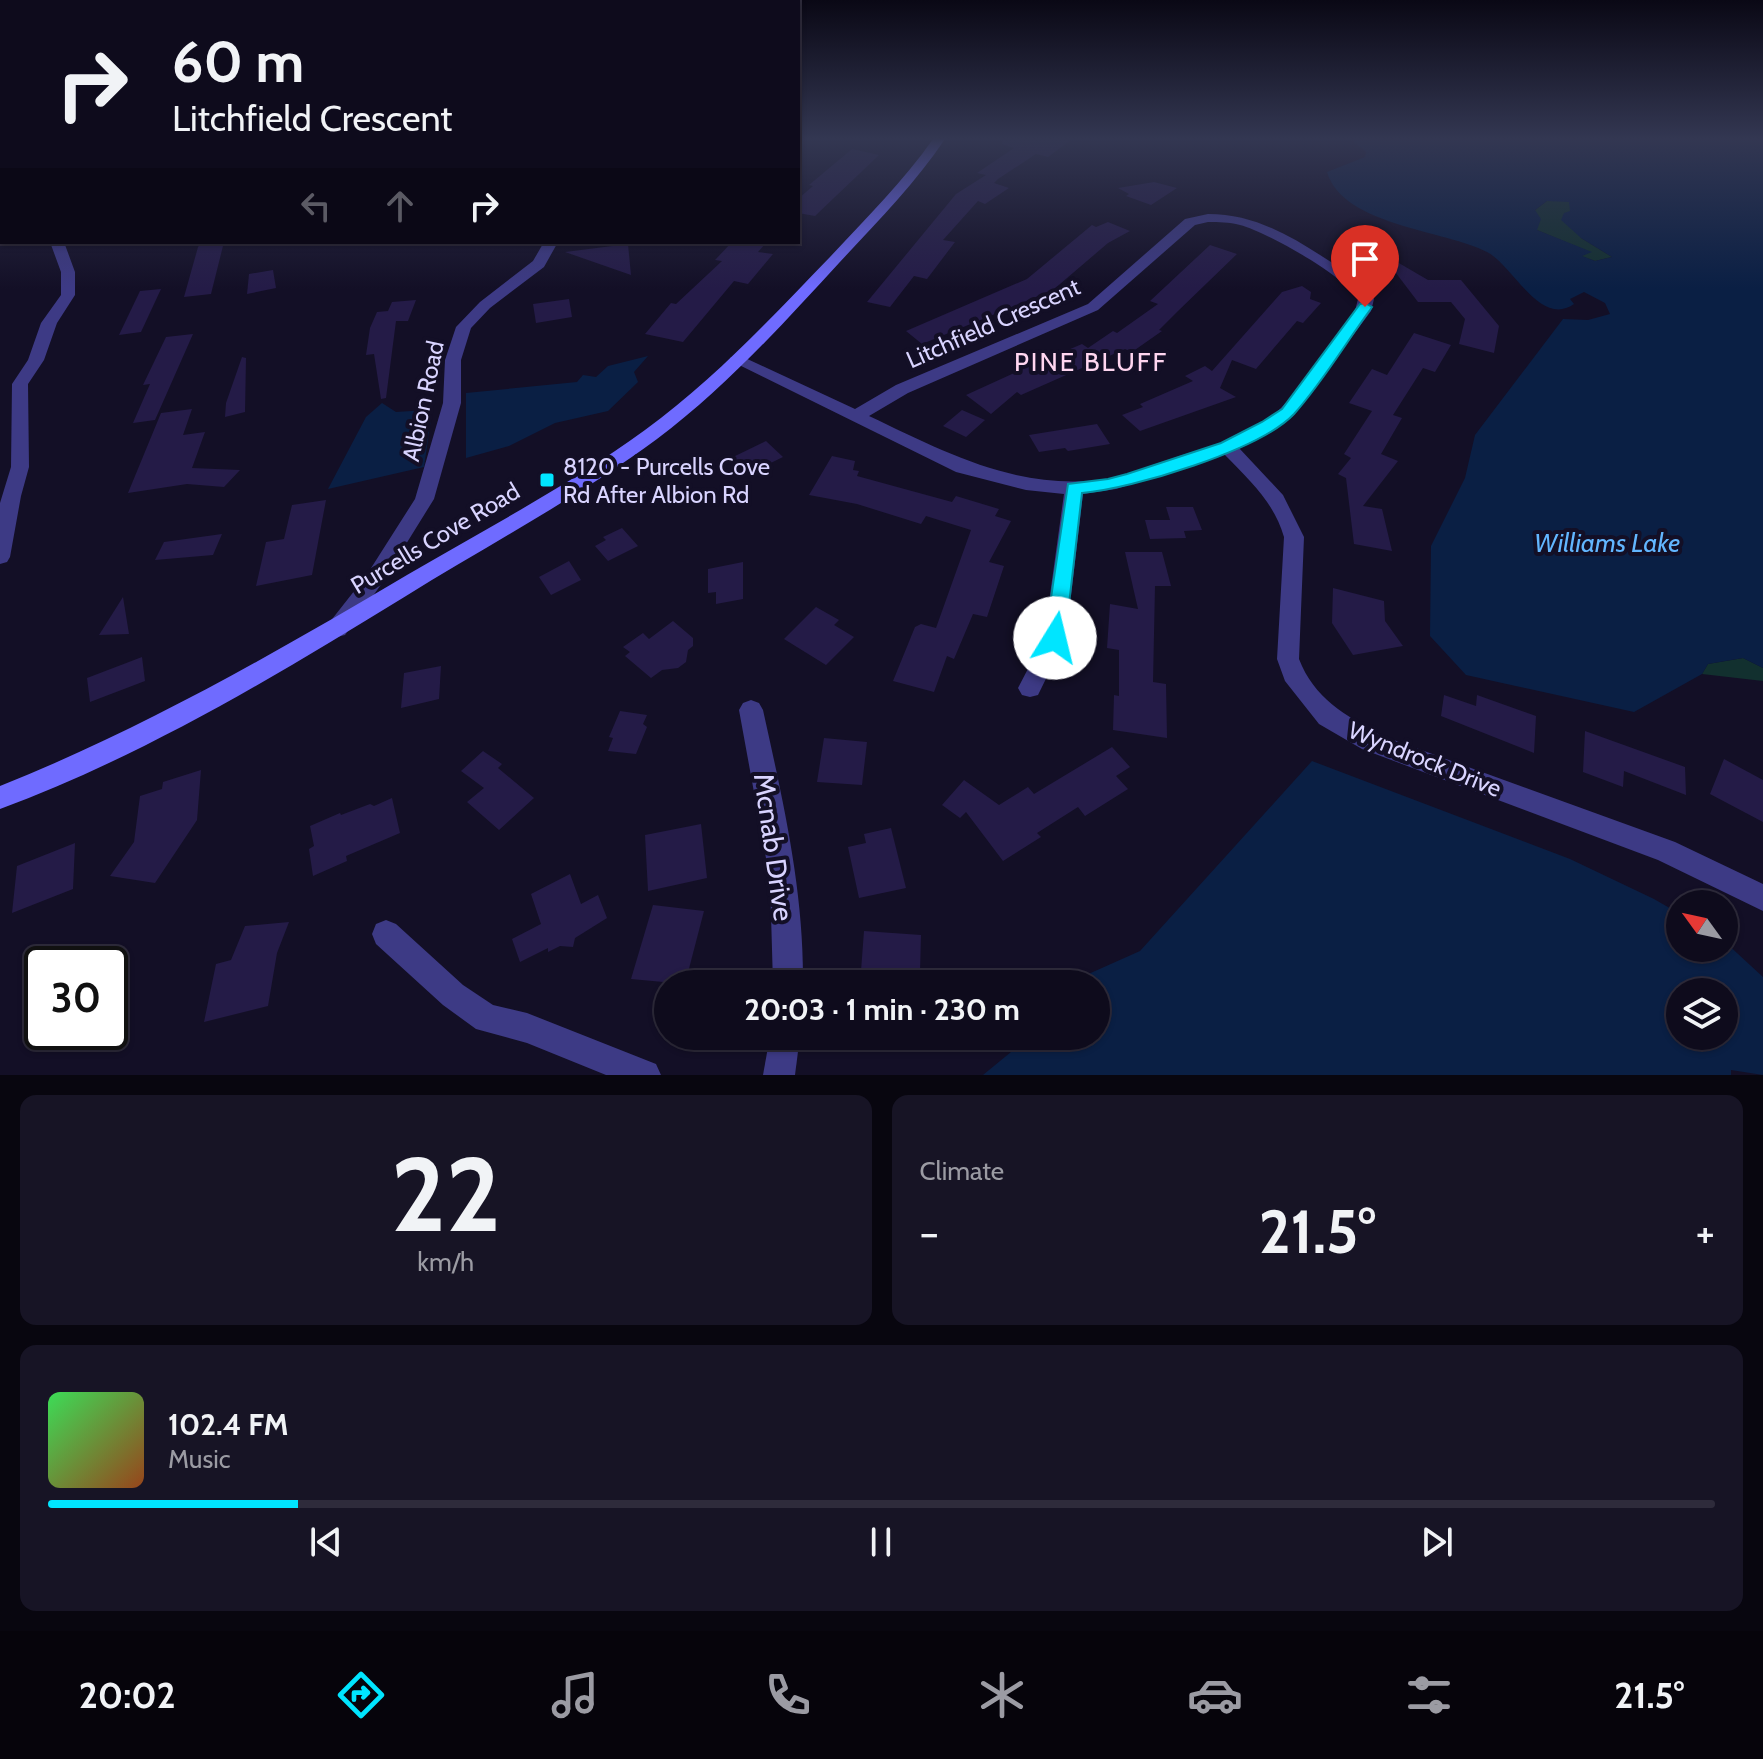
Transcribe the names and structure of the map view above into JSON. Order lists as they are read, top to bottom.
{
  "streets": {
    "main road": ["Purcells Cove Road"],
    "street": [
      "Litchfield Crescent",
      "Albion Road",
      "Wyndrock Drive",
      "Mcnab Drive"
    ]
  },
  "crossings": [
    ["Litchfield Crescent", "Purcells Cove Road"],
    ["Litchfield Crescent", "Wyndrock Drive"],
    ["Albion Road", "Purcells Cove Road"]
  ],
  "districts": ["PINE BLUFF"],
  "water": ["Williams Lake"],
  "places": {
    "transit": ["8120 - Purcells Cove Rd After Albion Rd"]
  },
  "north": "top left",
  "page": {
    "turn": ["60 m", "Litchfield Crescent"],
    "limit": "30",
    "trip": "20:03 · 1 min · 230 m",
    "tile": [
      ["22", "km/h"],
      "Climate"
    ],
    "heat": ["−", "21.5°", "+"],
    "song": ["102.4 FM", "Music"],
    "tabs": ["20:02", "21.5°"]
  }
}
